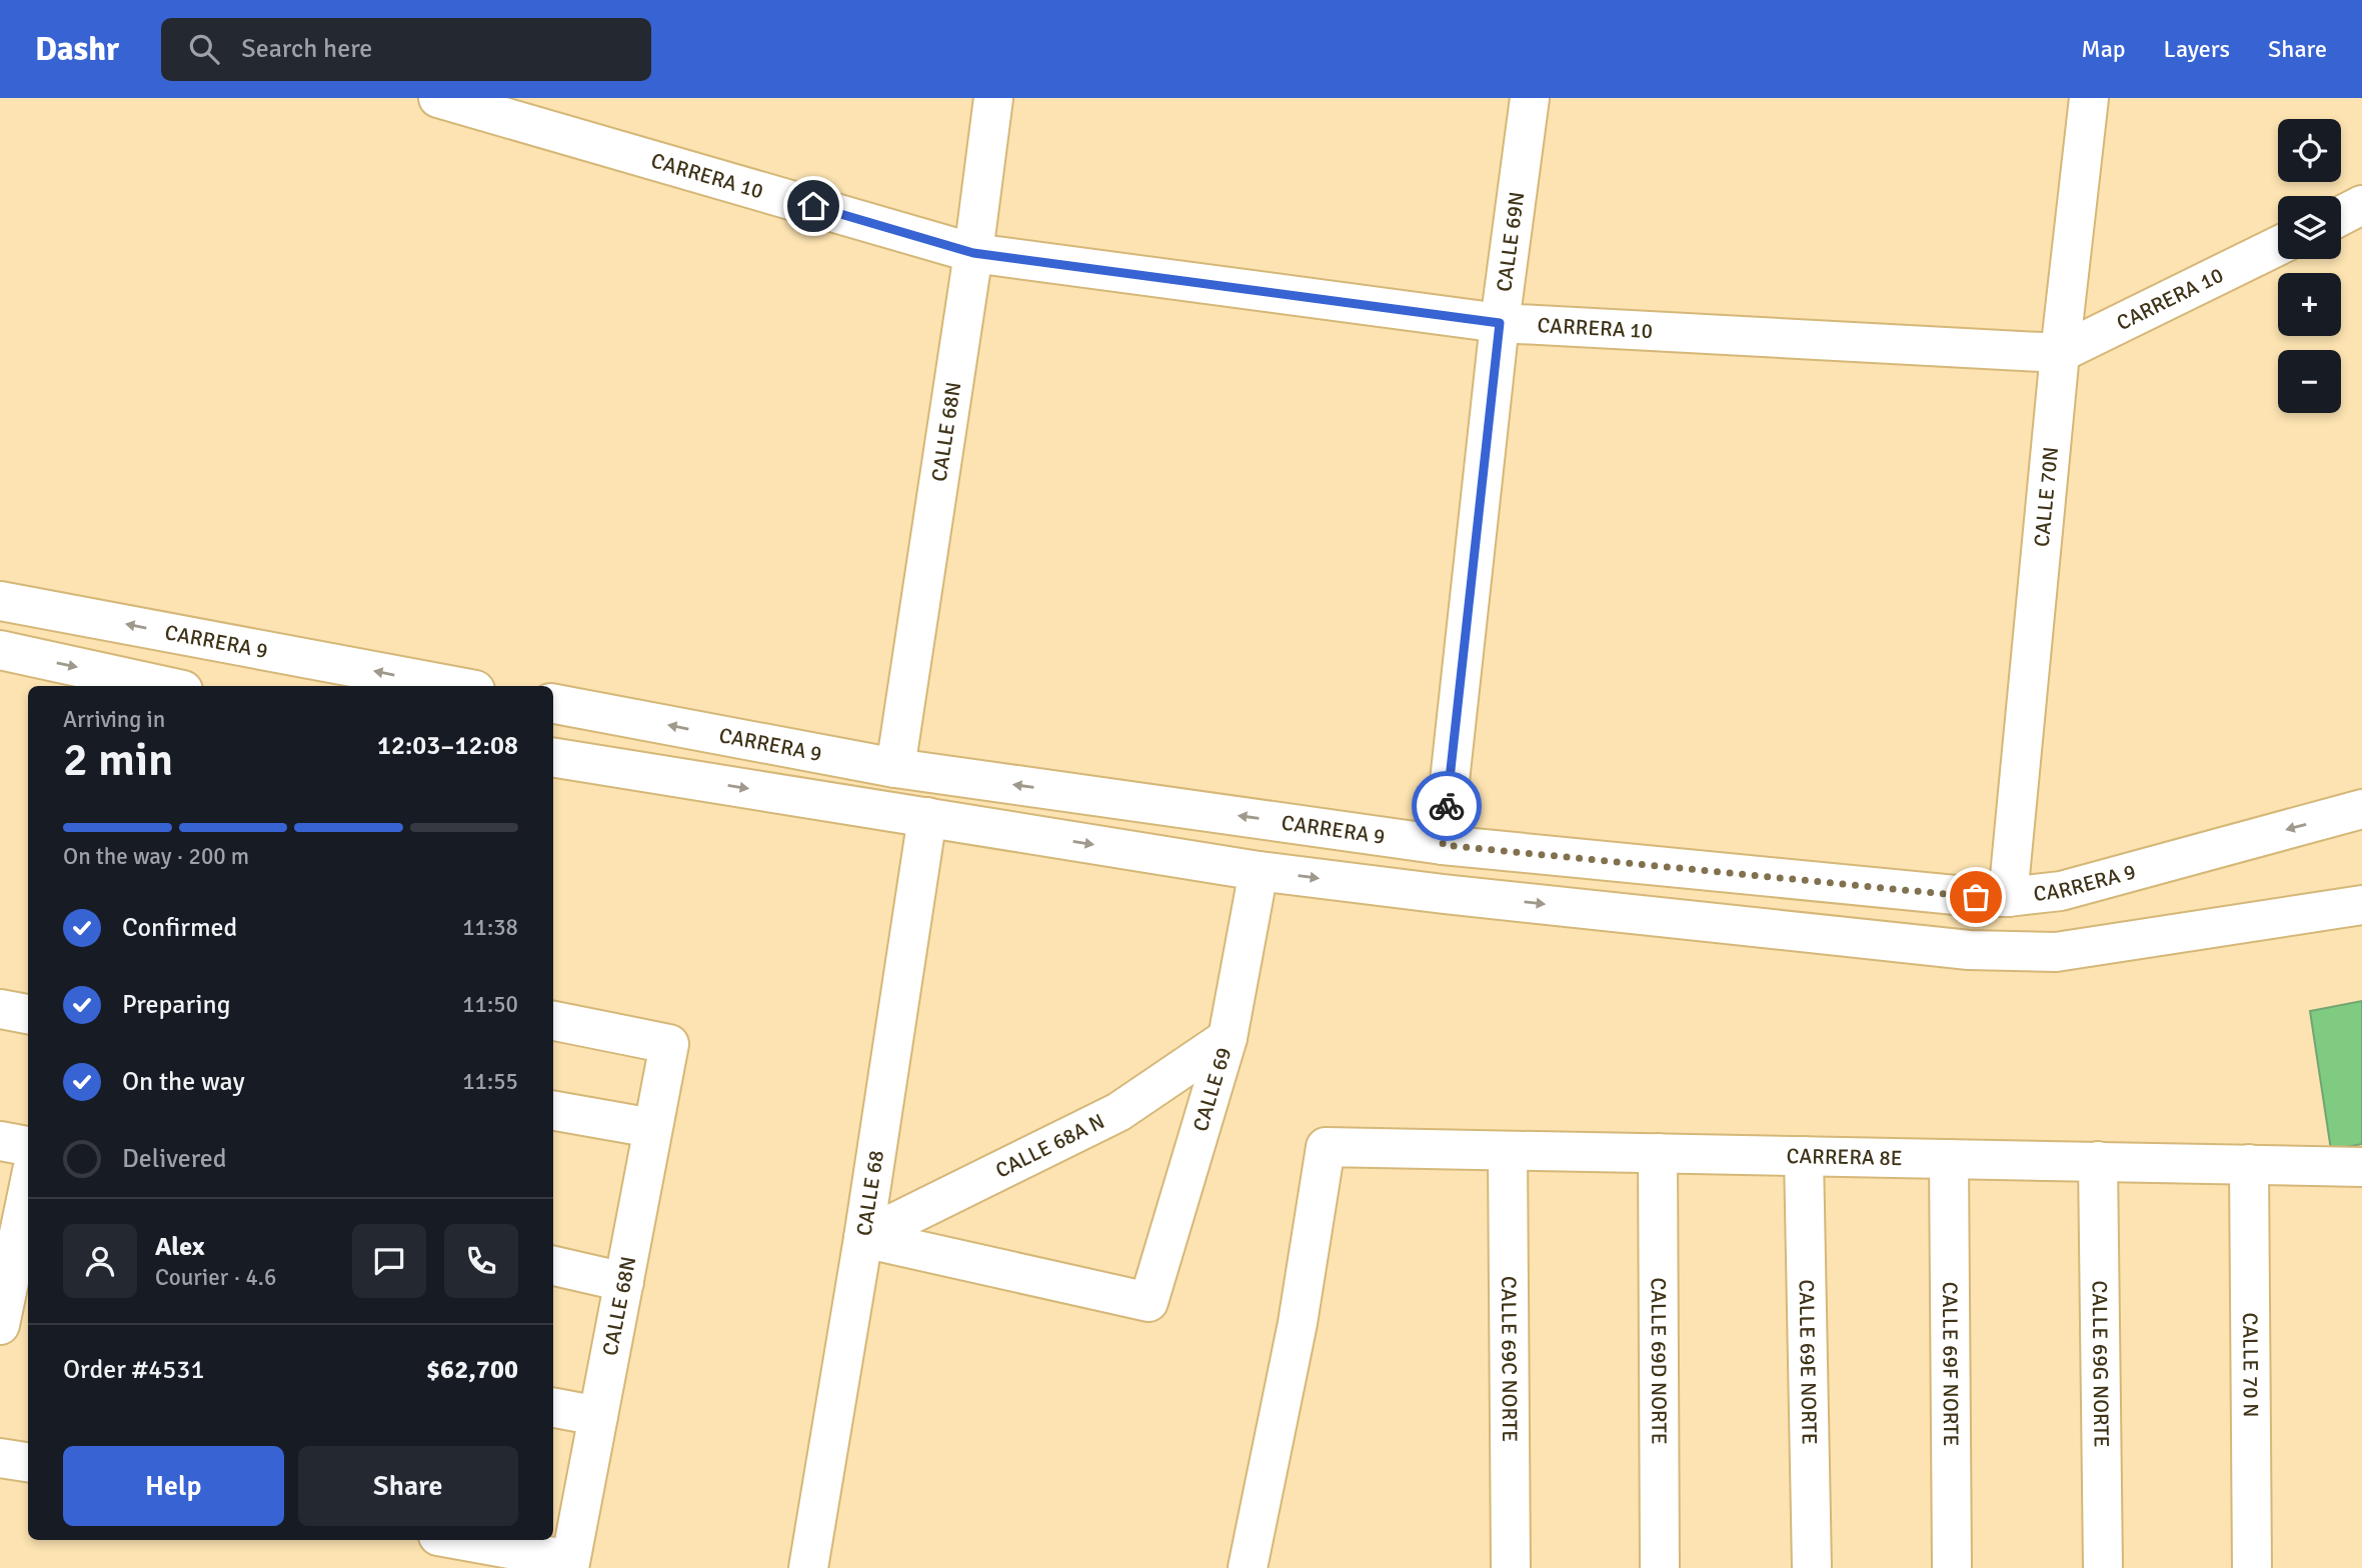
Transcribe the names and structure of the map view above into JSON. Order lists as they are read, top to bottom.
{
  "streets": {
    "street": [
      "CARRERA 10",
      "CALLE 69N",
      "CALLE 68N",
      "CALLE 70N",
      "CARRERA 9",
      "CALLE 69",
      "CALLE 68A N",
      "CARRERA 8E",
      "CALLE 68",
      "CALLE 69C NORTE",
      "CALLE 69D NORTE",
      "CALLE 69E NORTE",
      "CALLE 69F NORTE",
      "CALLE 69G NORTE",
      "CALLE 70 N"
    ]
  },
  "crossings": [
    ["CARRERA 10", "CALLE 69N"],
    ["CARRERA 10", "CALLE 68N"],
    ["CARRERA 10", "CALLE 70N"],
    ["CALLE 69N", "CARRERA 9"],
    ["CALLE 68N", "CARRERA 9"],
    ["CALLE 70N", "CARRERA 9"],
    ["CALLE 69", "CALLE 68A N"],
    ["CALLE 69", "CALLE 68"],
    ["CALLE 68A N", "CALLE 68"],
    ["CARRERA 8E", "CALLE 69C NORTE"],
    ["CARRERA 8E", "CALLE 69D NORTE"],
    ["CARRERA 8E", "CALLE 69E NORTE"],
    ["CARRERA 8E", "CALLE 69F NORTE"],
    ["CARRERA 8E", "CALLE 69G NORTE"],
    ["CARRERA 8E", "CALLE 70 N"]
  ],
  "page": {
    "header": "Dashr",
    "search": "Search here",
    "nav": ["Map", "Layers", "Share"],
    "map_buttons": ["+", "−"],
    "heading": ["2 min", "Arriving in", "12:03–12:08"],
    "panel": [
      "Alex",
      "Courier · 4.6",
      "Order #4531",
      "$62,700"
    ],
    "bar": "On the way · 200 m",
    "list": [
      ["Confirmed", "11:38"],
      ["Preparing", "11:50"],
      ["On the way", "11:55"],
      "Delivered"
    ],
    "buttons": ["Help", "Share"]
  }
}
